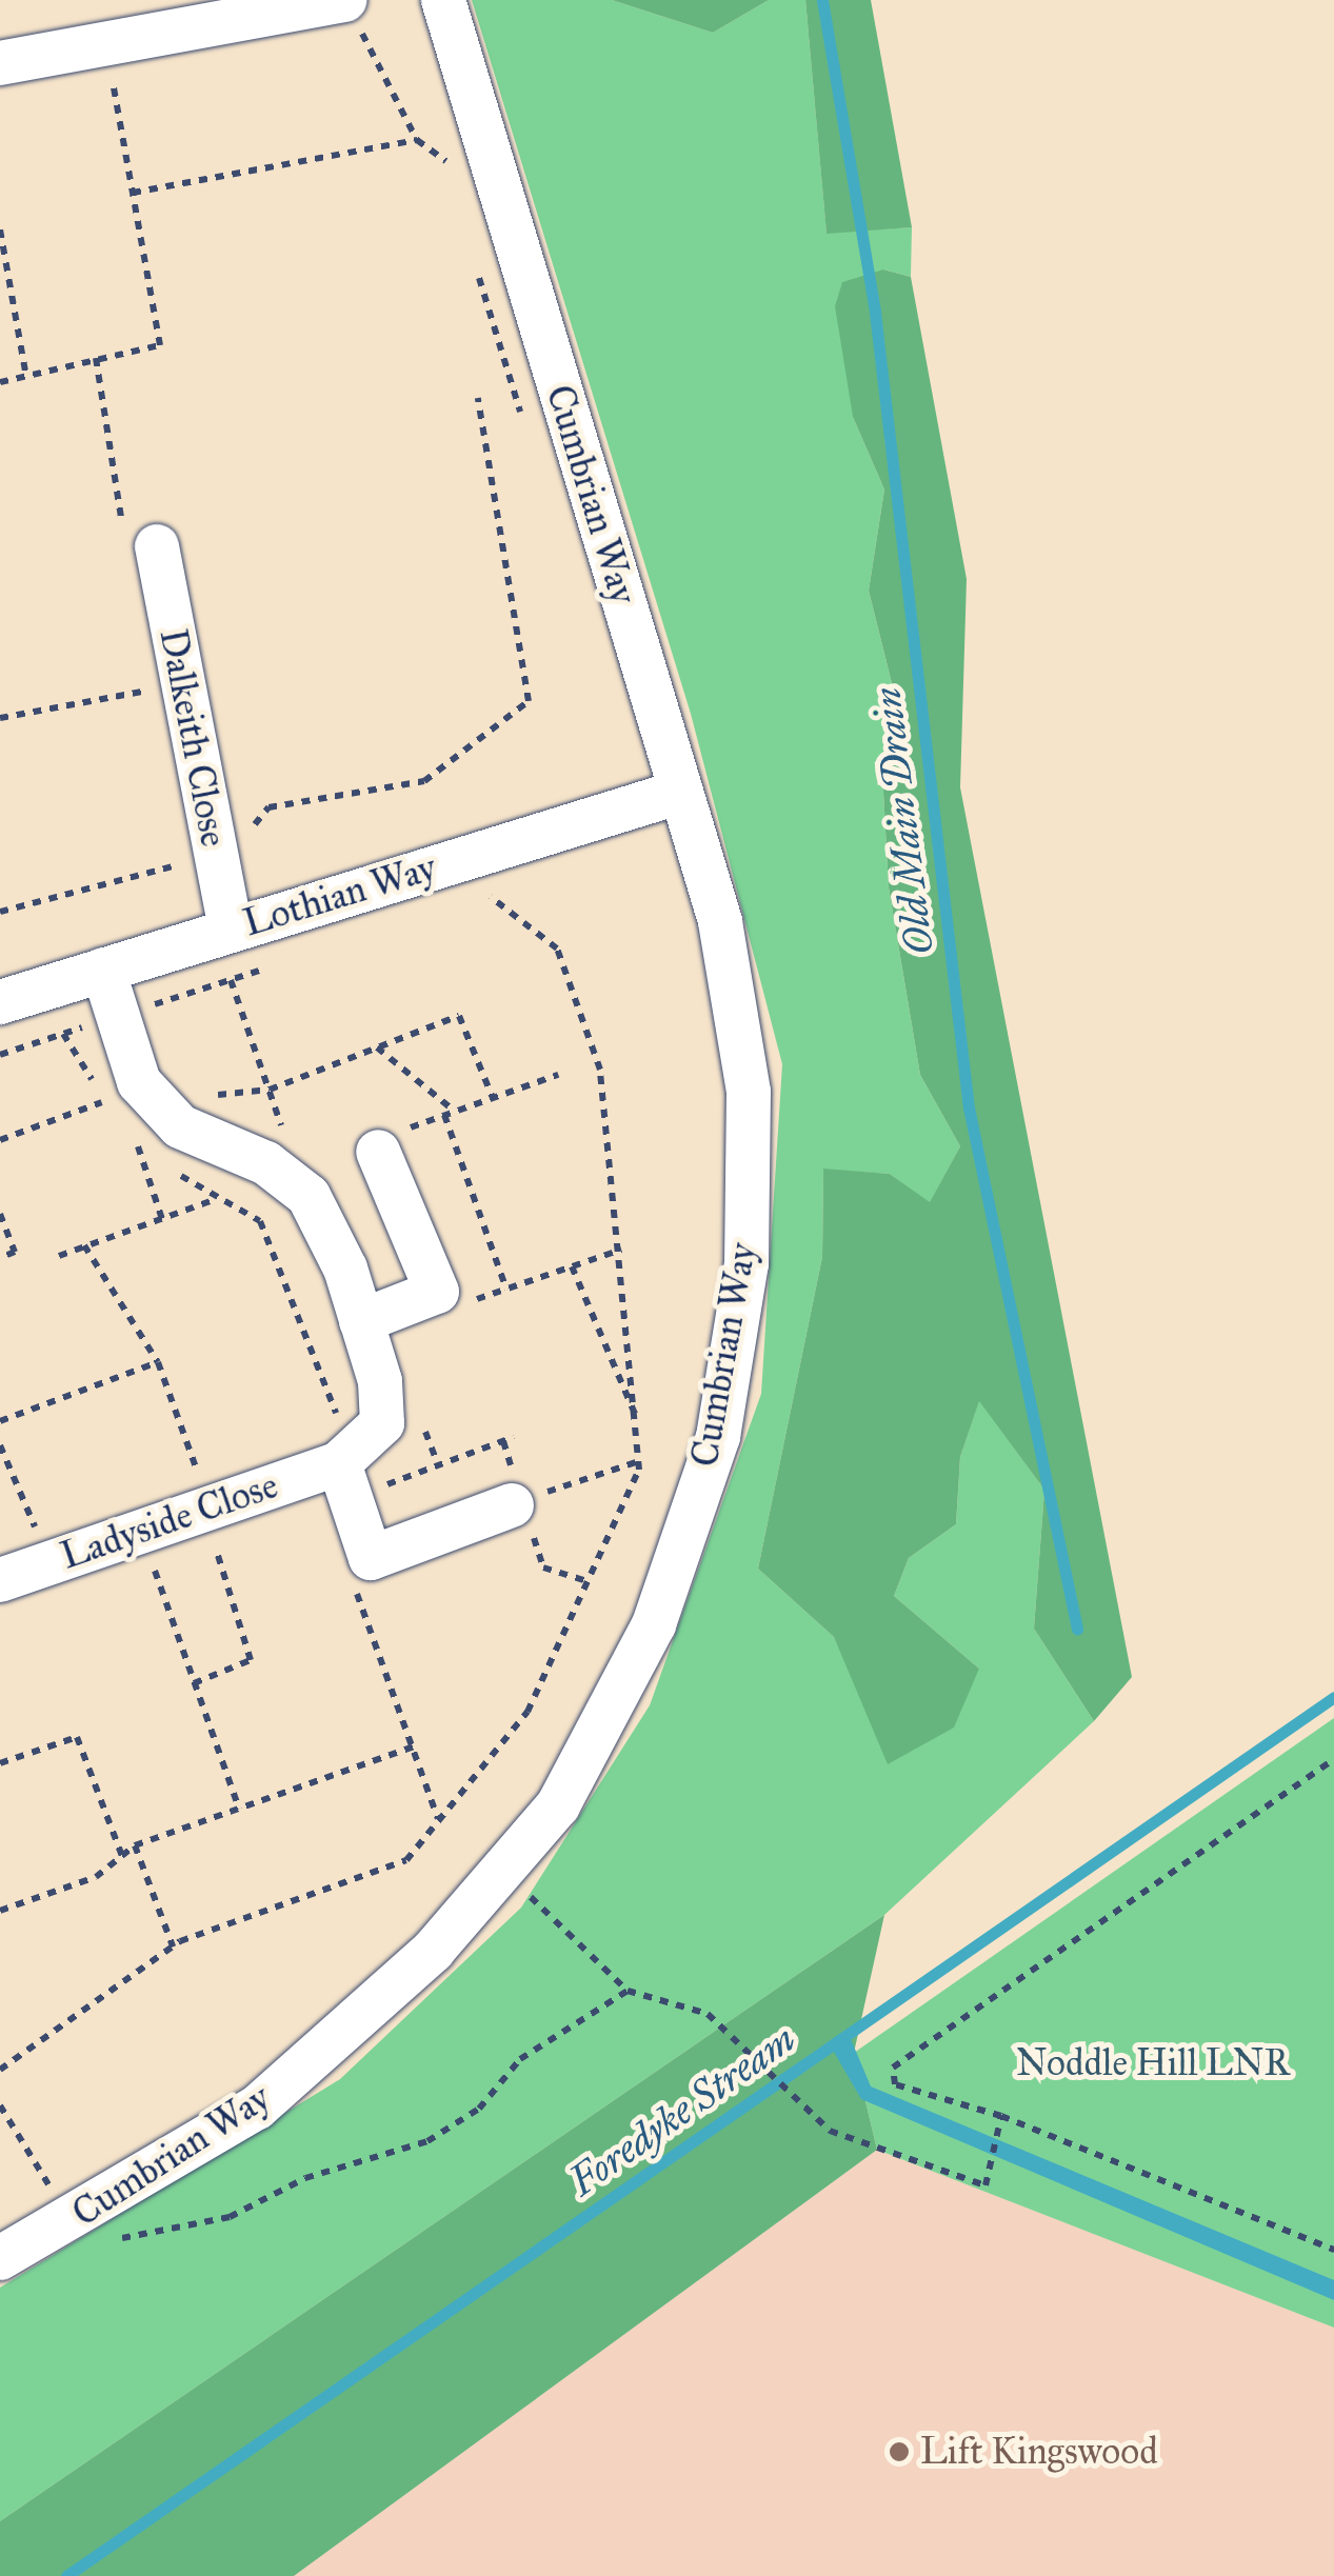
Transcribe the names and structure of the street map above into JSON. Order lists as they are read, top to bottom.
{
  "streets": {
    "street": [
      "Cumbrian Way",
      "Dalkeith Close",
      "Lothian Way",
      "Ladyside Close"
    ]
  },
  "crossings": [
    ["Cumbrian Way", "Lothian Way"],
    ["Dalkeith Close", "Lothian Way"]
  ],
  "water": ["Old Main Drain", "Foredyke Stream"],
  "parks": ["Noddle Hill LNR"],
  "places": ["Lift Kingswood"]
}
